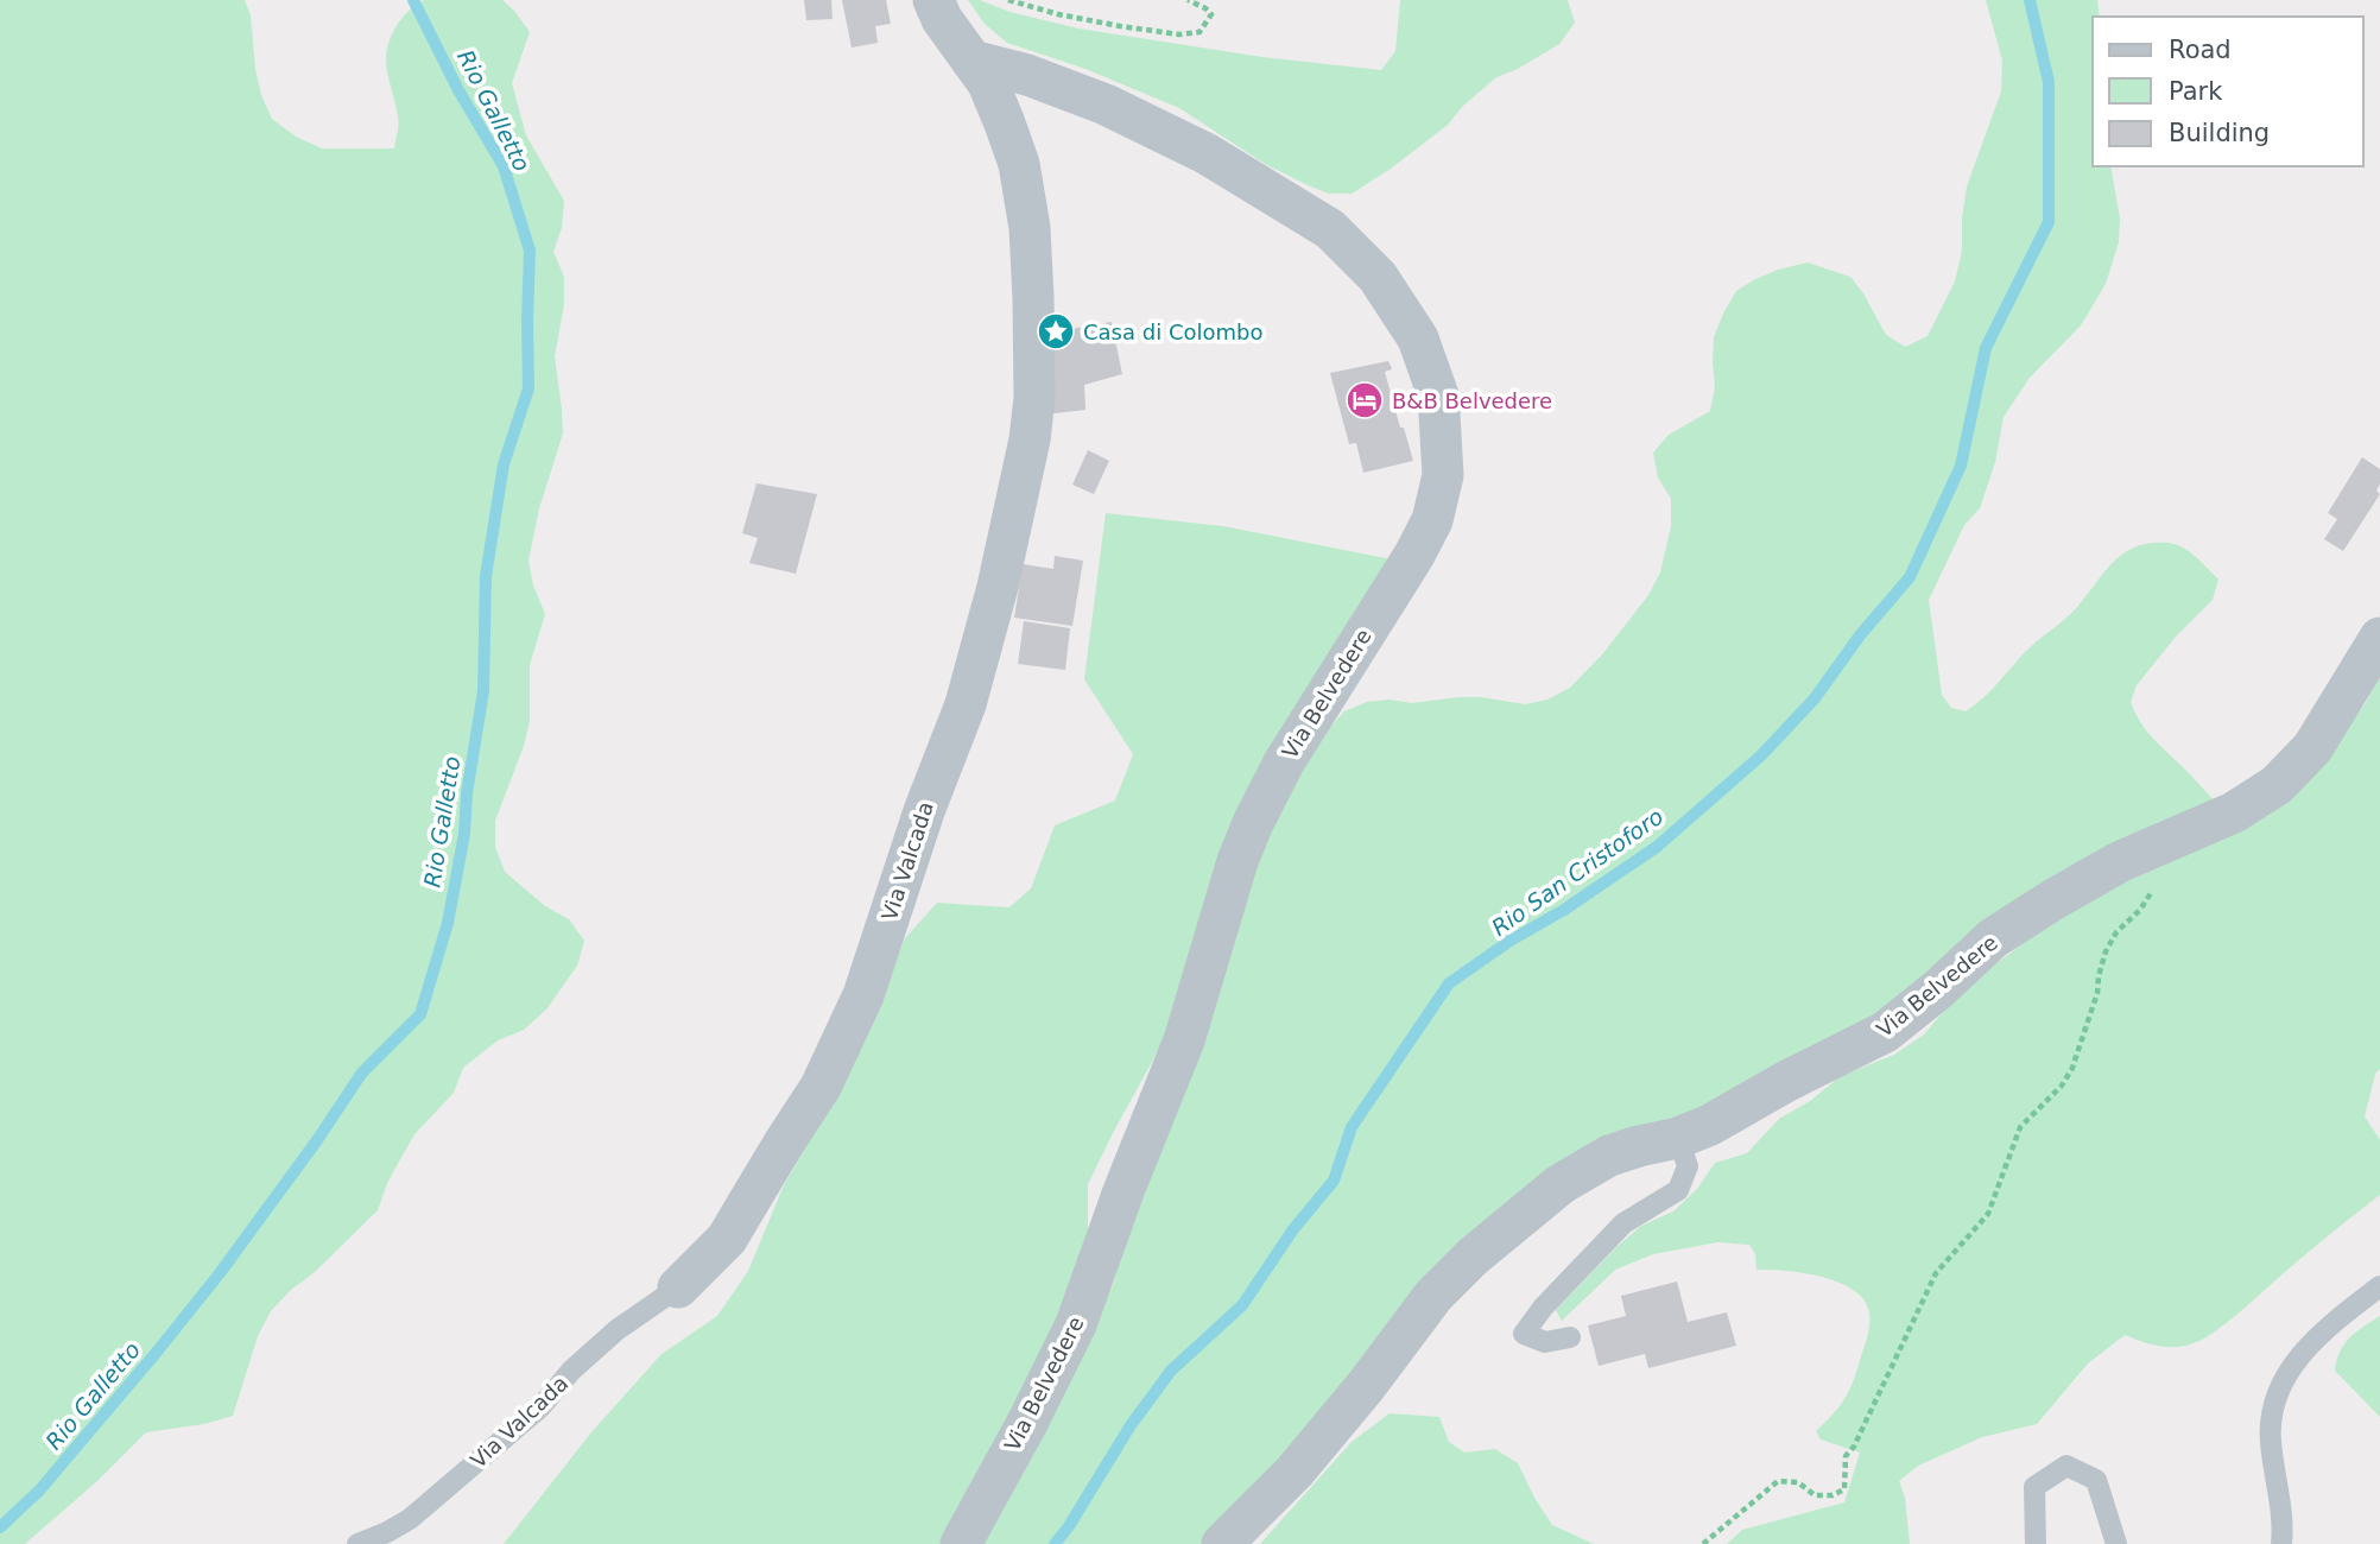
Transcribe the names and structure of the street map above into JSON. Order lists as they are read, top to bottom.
{
  "streets": {
    "street": ["Via Belvedere", "Via Valcada"]
  },
  "crossings": [
    ["Via Belvedere", "Via Valcada"]
  ],
  "water": ["Rio Galletto", "Rio San Cristoforo"],
  "places": {
    "place": ["Casa di Colombo"],
    "hotel": ["B&B Belvedere"]
  },
  "legend": ["Road", "Park", "Building"]
}
